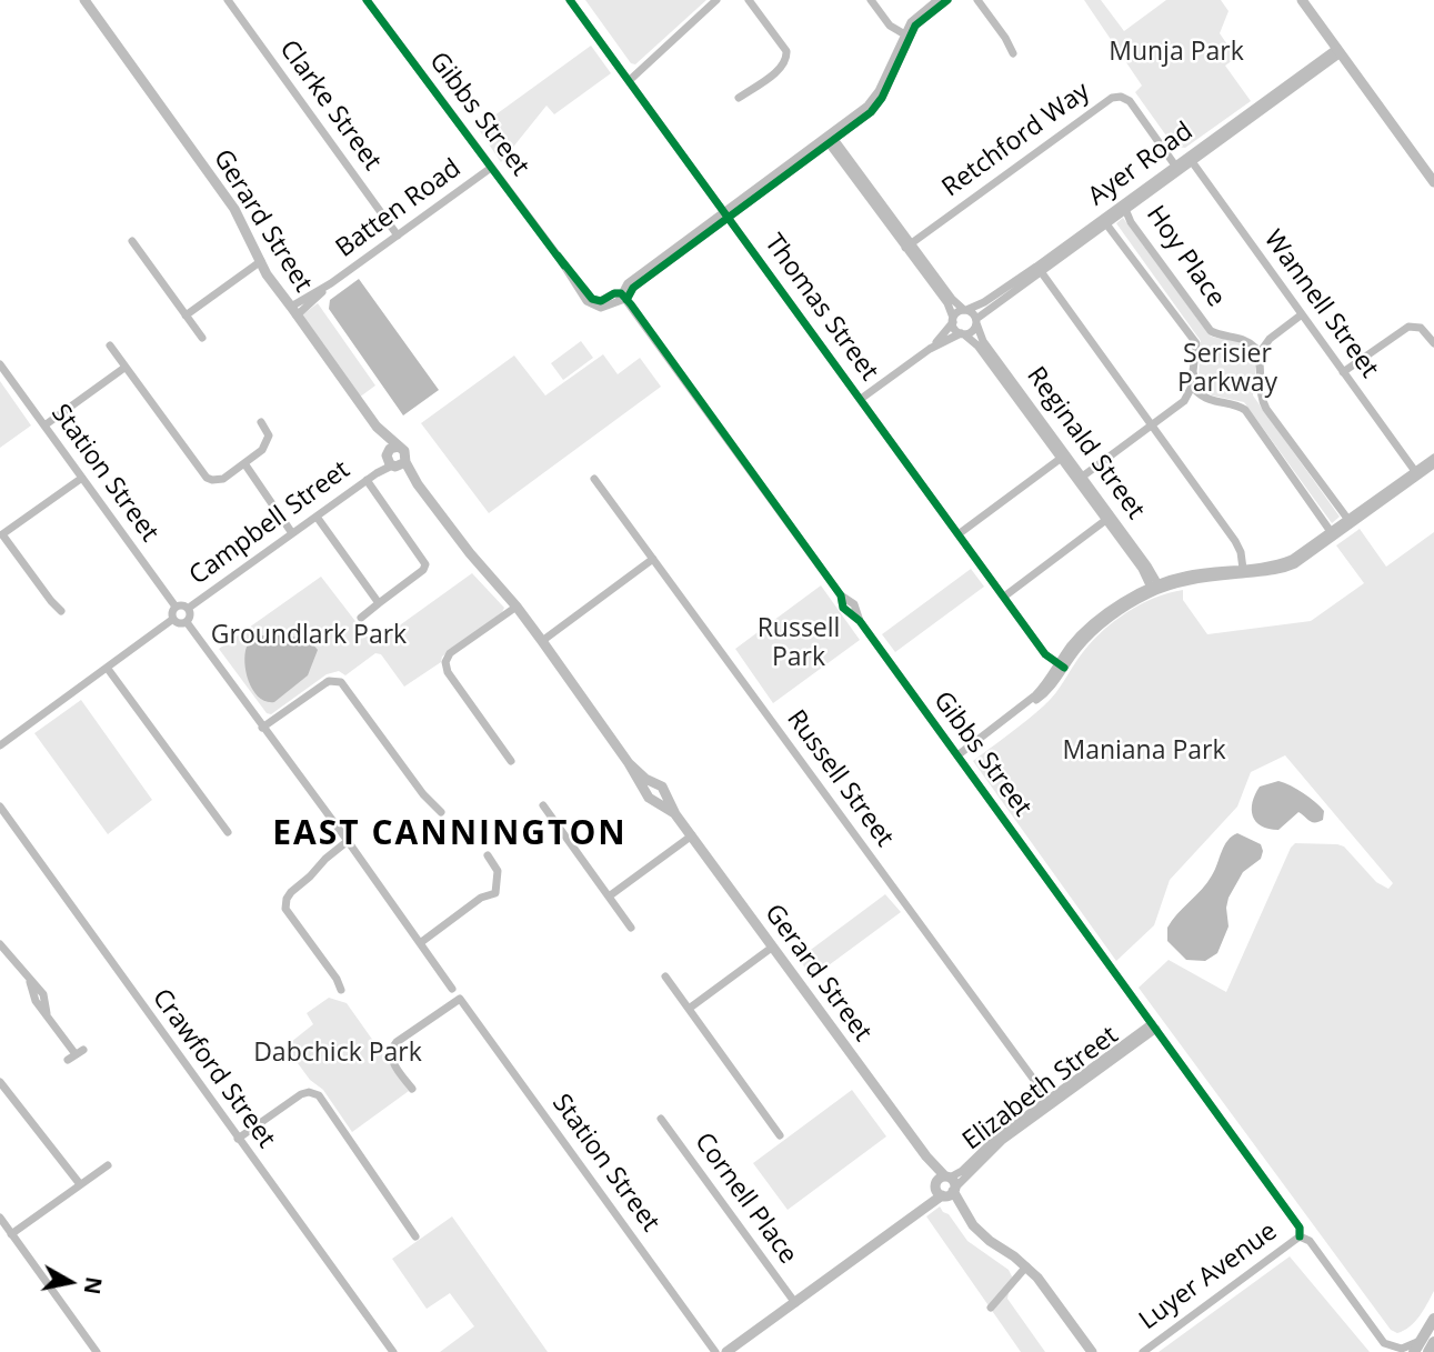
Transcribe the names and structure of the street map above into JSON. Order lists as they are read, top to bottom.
{
  "streets": {
    "street": [
      "Clarke Street",
      "Gibbs Street",
      "Retchford Way",
      "Ayer Road",
      "Batten Road",
      "Gerard Street",
      "Hoy Place",
      "Wannell Street",
      "Thomas Street",
      "Reginald Street",
      "Station Street",
      "Campbell Street",
      "Russell Street",
      "Crawford Street",
      "Elizabeth Street",
      "Cornell Place",
      "Luyer Avenue"
    ]
  },
  "crossings": [
    ["Clarke Street", "Batten Road"],
    ["Gibbs Street", "Batten Road"],
    ["Gibbs Street", "Elizabeth Street"],
    ["Gibbs Street", "Luyer Avenue"],
    ["Retchford Way", "Ayer Road"],
    ["Ayer Road", "Hoy Place"],
    ["Ayer Road", "Wannell Street"],
    ["Ayer Road", "Reginald Street"],
    ["Batten Road", "Gerard Street"],
    ["Gerard Street", "Campbell Street"],
    ["Gerard Street", "Elizabeth Street"],
    ["Station Street", "Campbell Street"],
    ["Russell Street", "Elizabeth Street"],
    ["Elizabeth Street", "Cornell Place"]
  ],
  "districts": ["EAST CANNINGTON"],
  "parks": [
    "Munja Park",
    "Serisier Parkway",
    "Russell Park",
    "Groundlark Park",
    "Maniana Park",
    "Dabchick Park"
  ],
  "north": "right"
}
